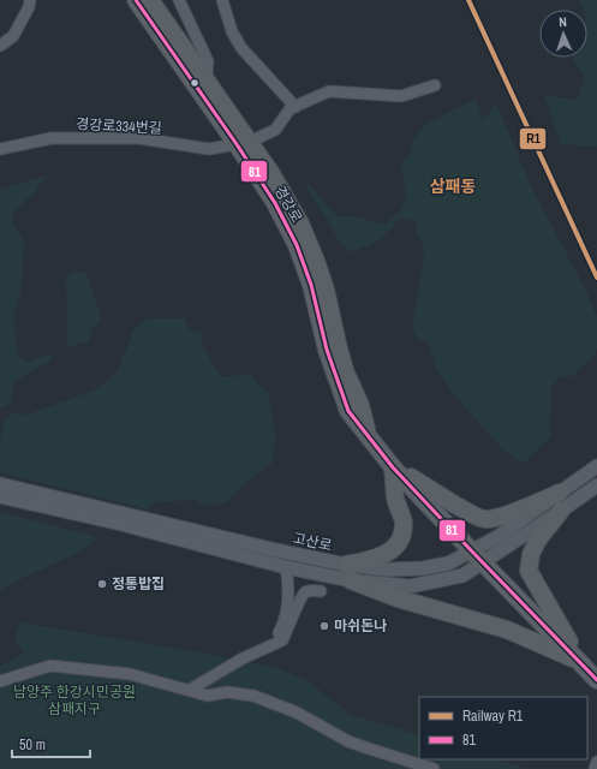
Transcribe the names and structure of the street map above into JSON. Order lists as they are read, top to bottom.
{
  "streets": {
    "main road": ["경강로"],
    "street": ["경강로334번길", "고산로"]
  },
  "crossings": [
    ["경강로334번길", "경강로"],
    ["경강로", "고산로"]
  ],
  "districts": ["삼패동"],
  "parks": ["남양주 한강시민공원 삼패지구"],
  "places": ["정통밥집", "마쉬돈나"],
  "lines": ["rail line R1", "transit line 81"],
  "legend": ["Railway R1", "81"],
  "scale_bar": "50 m",
  "north": "top"
}
